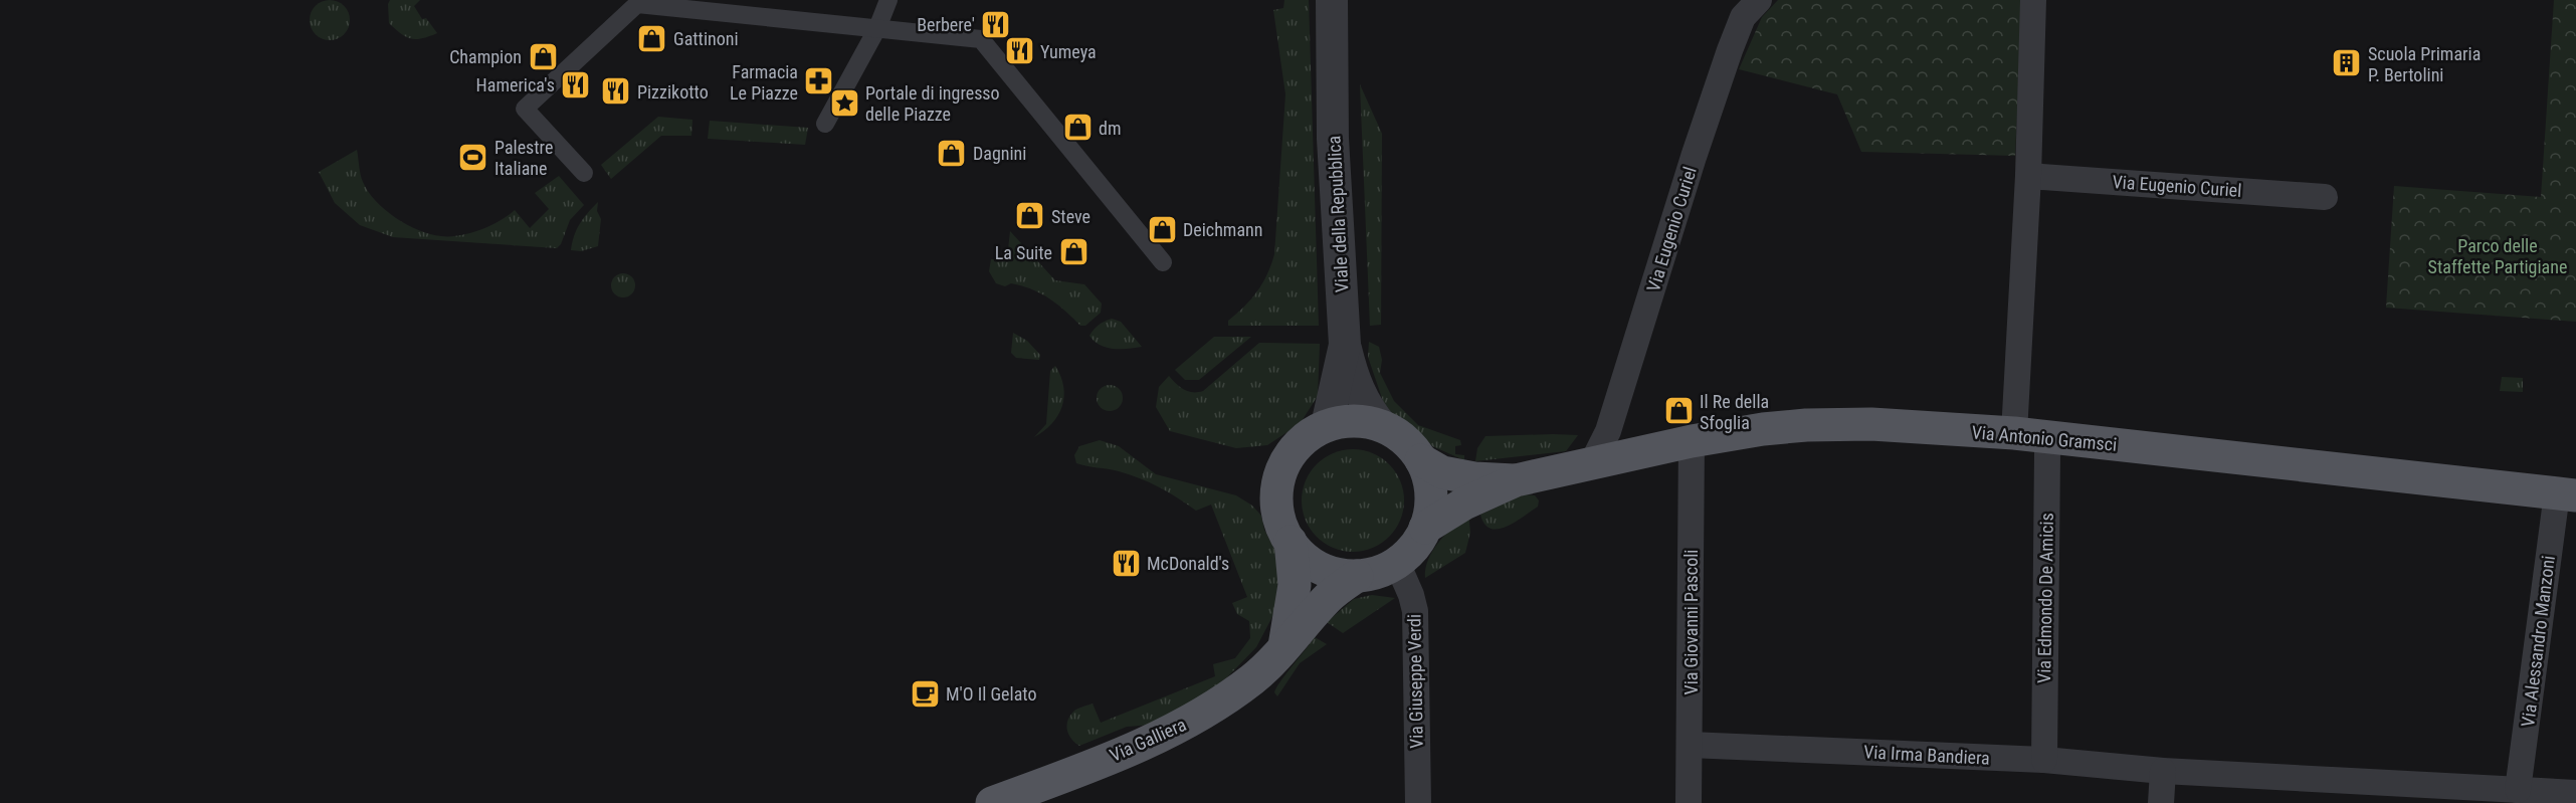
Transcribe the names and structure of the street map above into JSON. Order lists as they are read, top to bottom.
{
  "streets": {
    "main road": ["Via Antonio Gramsci", "Via Galliera"],
    "street": [
      "Via Eugenio Curiel",
      "Viale della Repubblica",
      "Via Edmondo De Amicis",
      "Via Giovanni Pascoli",
      "Via Alessandro Manzoni",
      "Via Giuseppe Verdi",
      "Via Irma Bandiera"
    ]
  },
  "crossings": [
    ["Via Eugenio Curiel", "Via Antonio Gramsci"],
    ["Viale della Repubblica", "Via Antonio Gramsci"],
    ["Viale della Repubblica", "Via Giuseppe Verdi"],
    ["Viale della Repubblica", "Via Galliera"],
    ["Via Antonio Gramsci", "Via Edmondo De Amicis"],
    ["Via Antonio Gramsci", "Via Giovanni Pascoli"],
    ["Via Antonio Gramsci", "Via Alessandro Manzoni"],
    ["Via Antonio Gramsci", "Via Giuseppe Verdi"],
    ["Via Antonio Gramsci", "Via Galliera"],
    ["Via Edmondo De Amicis", "Via Irma Bandiera"],
    ["Via Giovanni Pascoli", "Via Irma Bandiera"],
    ["Via Alessandro Manzoni", "Via Irma Bandiera"],
    ["Via Giuseppe Verdi", "Via Galliera"]
  ],
  "parks": ["Parco delle Staffette Partigiane"],
  "places": {
    "restaurant": [
      "Berbere'",
      "Yumeya",
      "Hamerica's",
      "Pizzikotto",
      "McDonald's"
    ],
    "shop": [
      "Gattinoni",
      "Champion",
      "dm",
      "Dagnini",
      "Steve",
      "Deichmann",
      "La Suite",
      "Il Re della Sfoglia"
    ],
    "building": ["Scuola Primaria P. Bertolini"],
    "pharmacy": ["Farmacia Le Piazze"],
    "place": ["Portale di ingresso delle Piazze"],
    "sports": ["Palestre Italiane"],
    "cafe": ["M'O Il Gelato"]
  }
}
